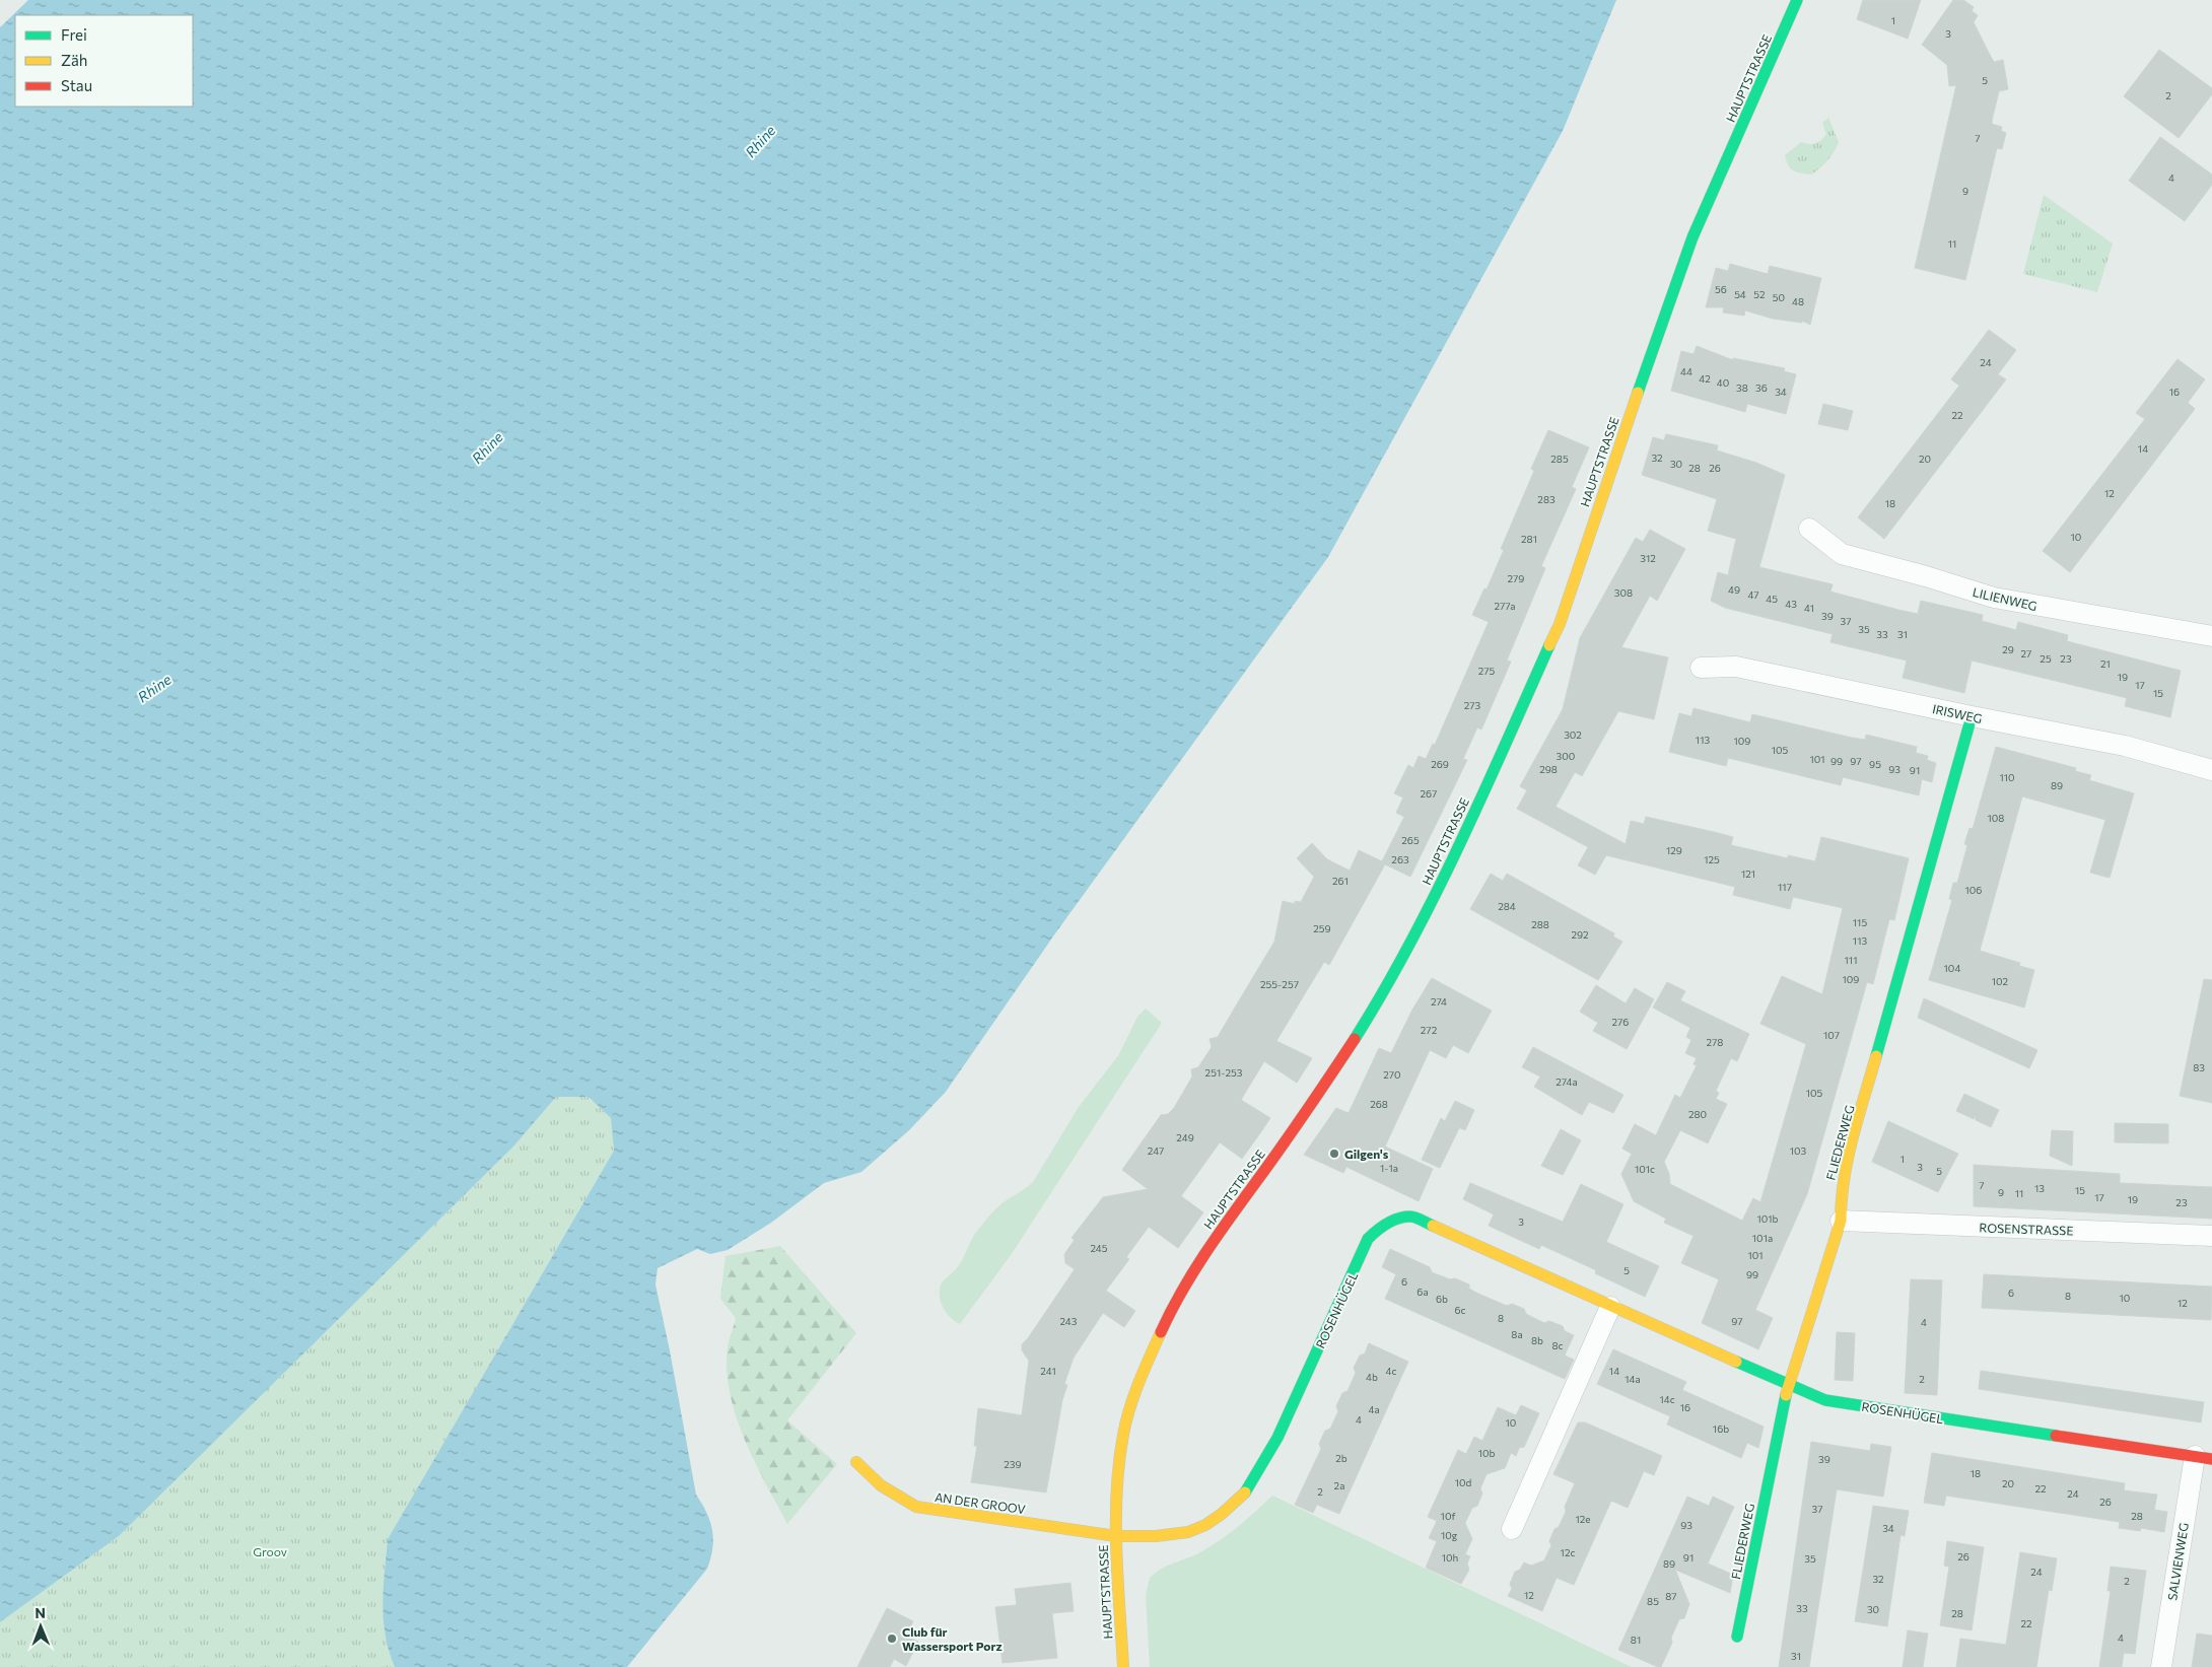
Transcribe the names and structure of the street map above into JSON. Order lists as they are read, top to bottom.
{
  "streets": {
    "street": [
      "HAUPTSTRASSE",
      "LILIENWEG",
      "IRISWEG",
      "FLIEDERWEG",
      "ROSENSTRASSE",
      "ROSENHÜGEL",
      "AN DER GROOV",
      "SALVIENWEG"
    ]
  },
  "crossings": [
    ["HAUPTSTRASSE", "ROSENHÜGEL"],
    ["HAUPTSTRASSE", "AN DER GROOV"],
    ["IRISWEG", "FLIEDERWEG"],
    ["FLIEDERWEG", "ROSENSTRASSE"],
    ["FLIEDERWEG", "ROSENHÜGEL"],
    ["ROSENHÜGEL", "AN DER GROOV"],
    ["ROSENHÜGEL", "SALVIENWEG"]
  ],
  "water": ["Rhine"],
  "parks": ["Groov"],
  "places": ["Gilgen's", "Club für Wassersport Porz"],
  "house_numbers": [
    "1",
    "3",
    "5",
    "2",
    "7",
    "4",
    "9",
    "11",
    "56",
    "54",
    "52",
    "50",
    "48",
    "24",
    "44",
    "42",
    "40",
    "38",
    "36",
    "34",
    "16",
    "22",
    "14",
    "32",
    "285",
    "20",
    "30",
    "28",
    "26",
    "12",
    "283",
    "18",
    "10",
    "281",
    "312",
    "279",
    "49",
    "308",
    "47",
    "45",
    "43",
    "277a",
    "41",
    "39",
    "37",
    "35",
    "33",
    "31",
    "29",
    "27",
    "25",
    "23",
    "21",
    "275",
    "19",
    "17",
    "15",
    "273",
    "302",
    "113",
    "109",
    "105",
    "300",
    "101",
    "99",
    "97",
    "269",
    "95",
    "298",
    "93",
    "91",
    "110",
    "89",
    "267",
    "108",
    "265",
    "129",
    "263",
    "125",
    "121",
    "261",
    "117",
    "106",
    "284",
    "115",
    "288",
    "259",
    "292",
    "113",
    "111",
    "104",
    "109",
    "102",
    "255-257",
    "274",
    "276",
    "272",
    "107",
    "278",
    "83",
    "251-253",
    "270",
    "274a",
    "105",
    "268",
    "280",
    "249",
    "247",
    "103",
    "1",
    "3",
    "1-1a",
    "101c",
    "5",
    "7",
    "13",
    "15",
    "9",
    "11",
    "17",
    "19",
    "23",
    "101b",
    "3",
    "101a",
    "245",
    "101",
    "5",
    "99",
    "6",
    "6a",
    "6",
    "8",
    "10",
    "6b",
    "12",
    "6c",
    "8",
    "243",
    "97",
    "4",
    "8a",
    "8b",
    "8c",
    "241",
    "4c",
    "14",
    "4b",
    "14a",
    "2",
    "14c",
    "16",
    "4a",
    "4",
    "10",
    "16b",
    "10b",
    "2b",
    "39",
    "239",
    "18",
    "10d",
    "20",
    "2a",
    "22",
    "2",
    "24",
    "26",
    "37",
    "10f",
    "28",
    "12e",
    "93",
    "34",
    "10g",
    "12c",
    "26",
    "10h",
    "91",
    "35",
    "89",
    "24",
    "32",
    "2",
    "12",
    "87",
    "85",
    "33",
    "30",
    "28",
    "22",
    "4",
    "81",
    "31"
  ],
  "legend": ["Frei", "Zäh", "Stau"],
  "north": "top"
}
